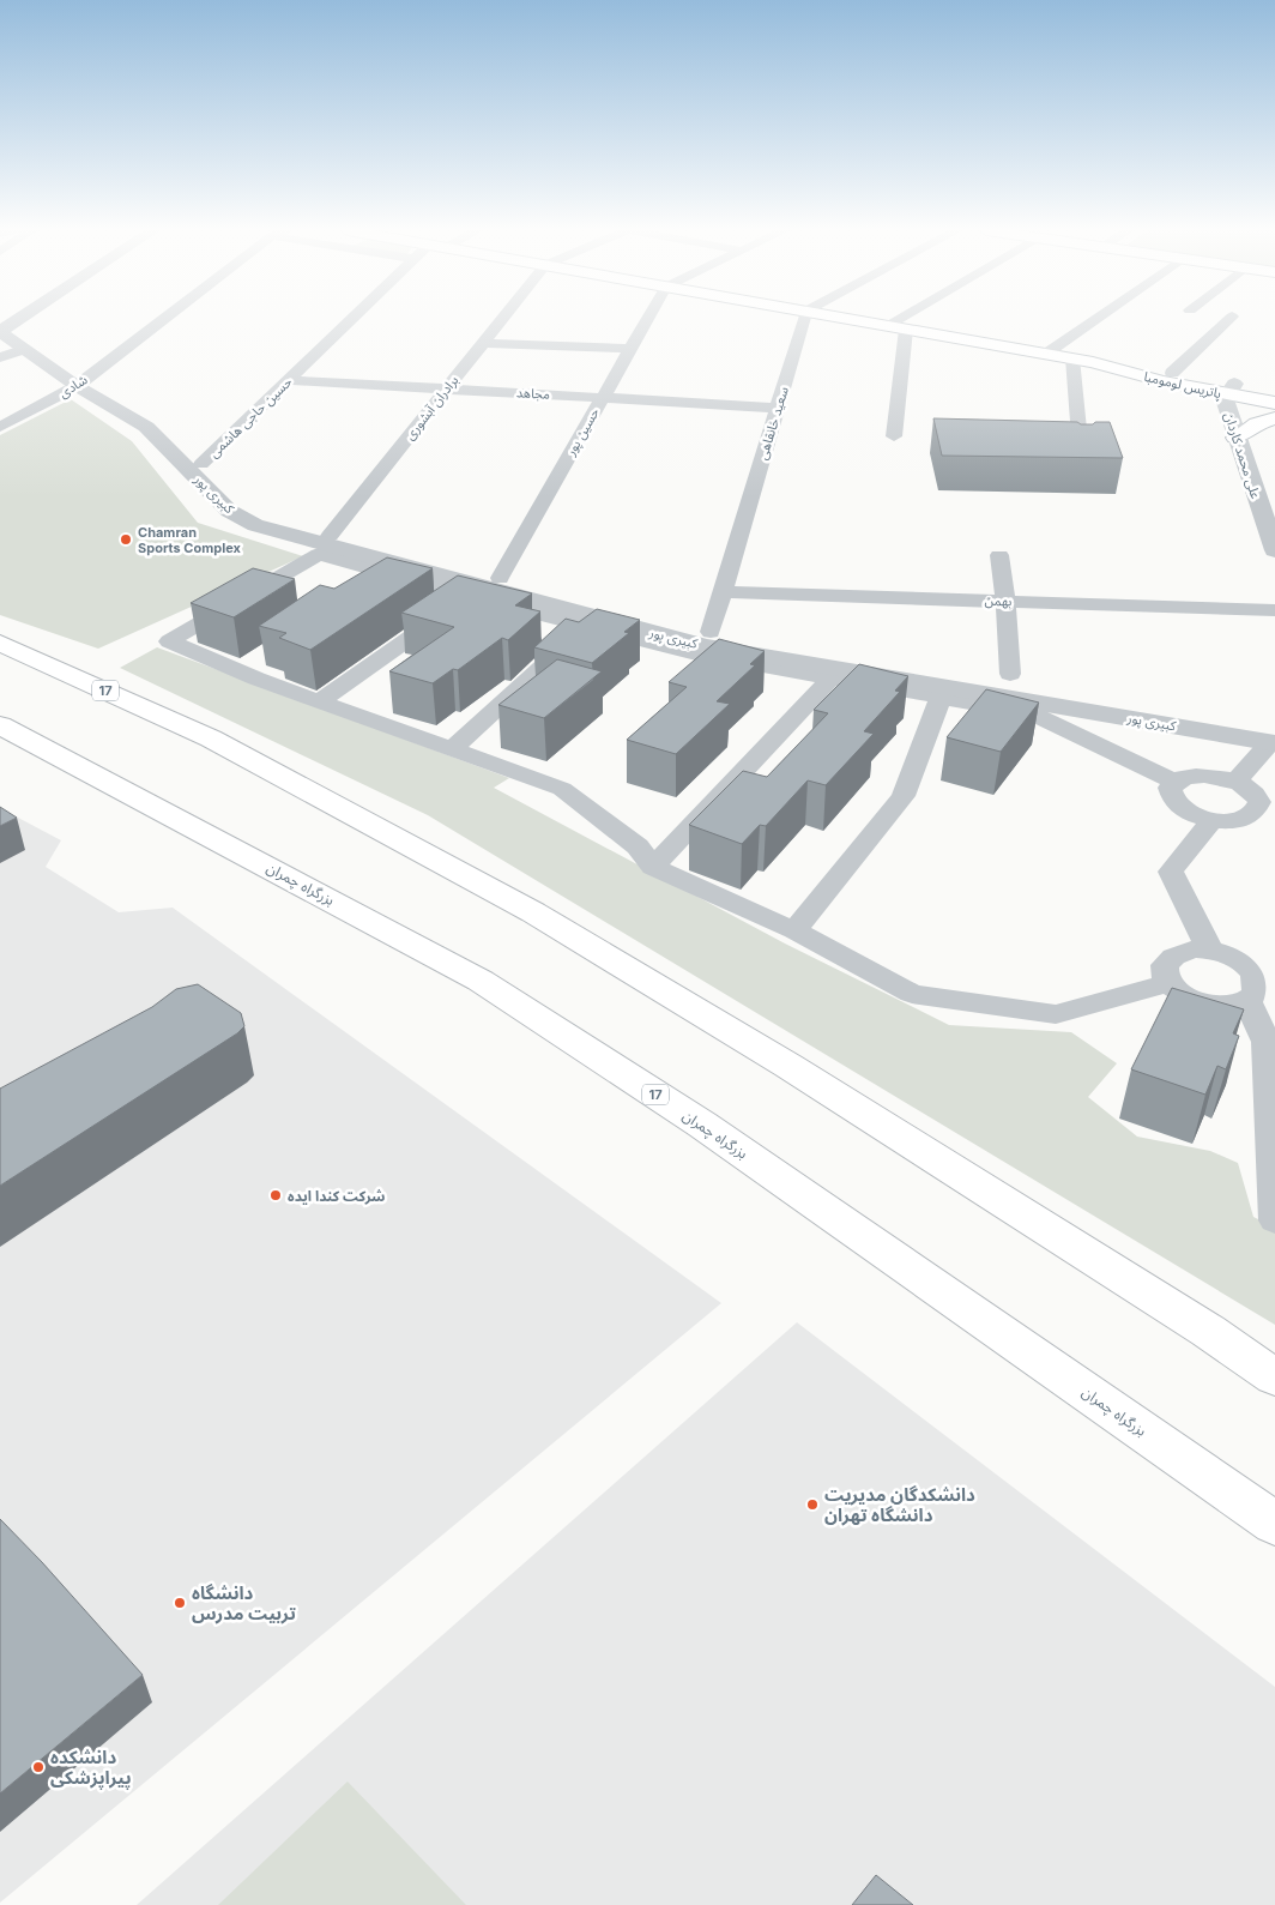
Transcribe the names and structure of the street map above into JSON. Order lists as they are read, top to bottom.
{
  "streets": {
    "main road": ["پاتریس لومومبا", "17", "بزرگراه چمران"],
    "street": [
      "شادی",
      "مجاهد",
      "برادران آبشوری",
      "حسین حاجی هاشمی",
      "سعید خانقاهی",
      "حسین پور",
      "علی محمد کاردان",
      "کبیری پور",
      "بهمن"
    ]
  },
  "crossings": [
    ["پاتریس لومومبا", "علی محمد کاردان"],
    ["شادی", "کبیری پور"],
    ["مجاهد", "برادران آبشوری"],
    ["مجاهد", "حسین حاجی هاشمی"],
    ["مجاهد", "سعید خانقاهی"],
    ["مجاهد", "حسین پور"],
    ["سعید خانقاهی", "بهمن"]
  ],
  "places": [
    "Chamran Sports Complex",
    "شرکت کندا ایده",
    "دانشکدگان مدیریت دانشگاه تهران",
    "دانشگاه تربیت مدرس",
    "دانشکده پیراپزشکی"
  ]
}
